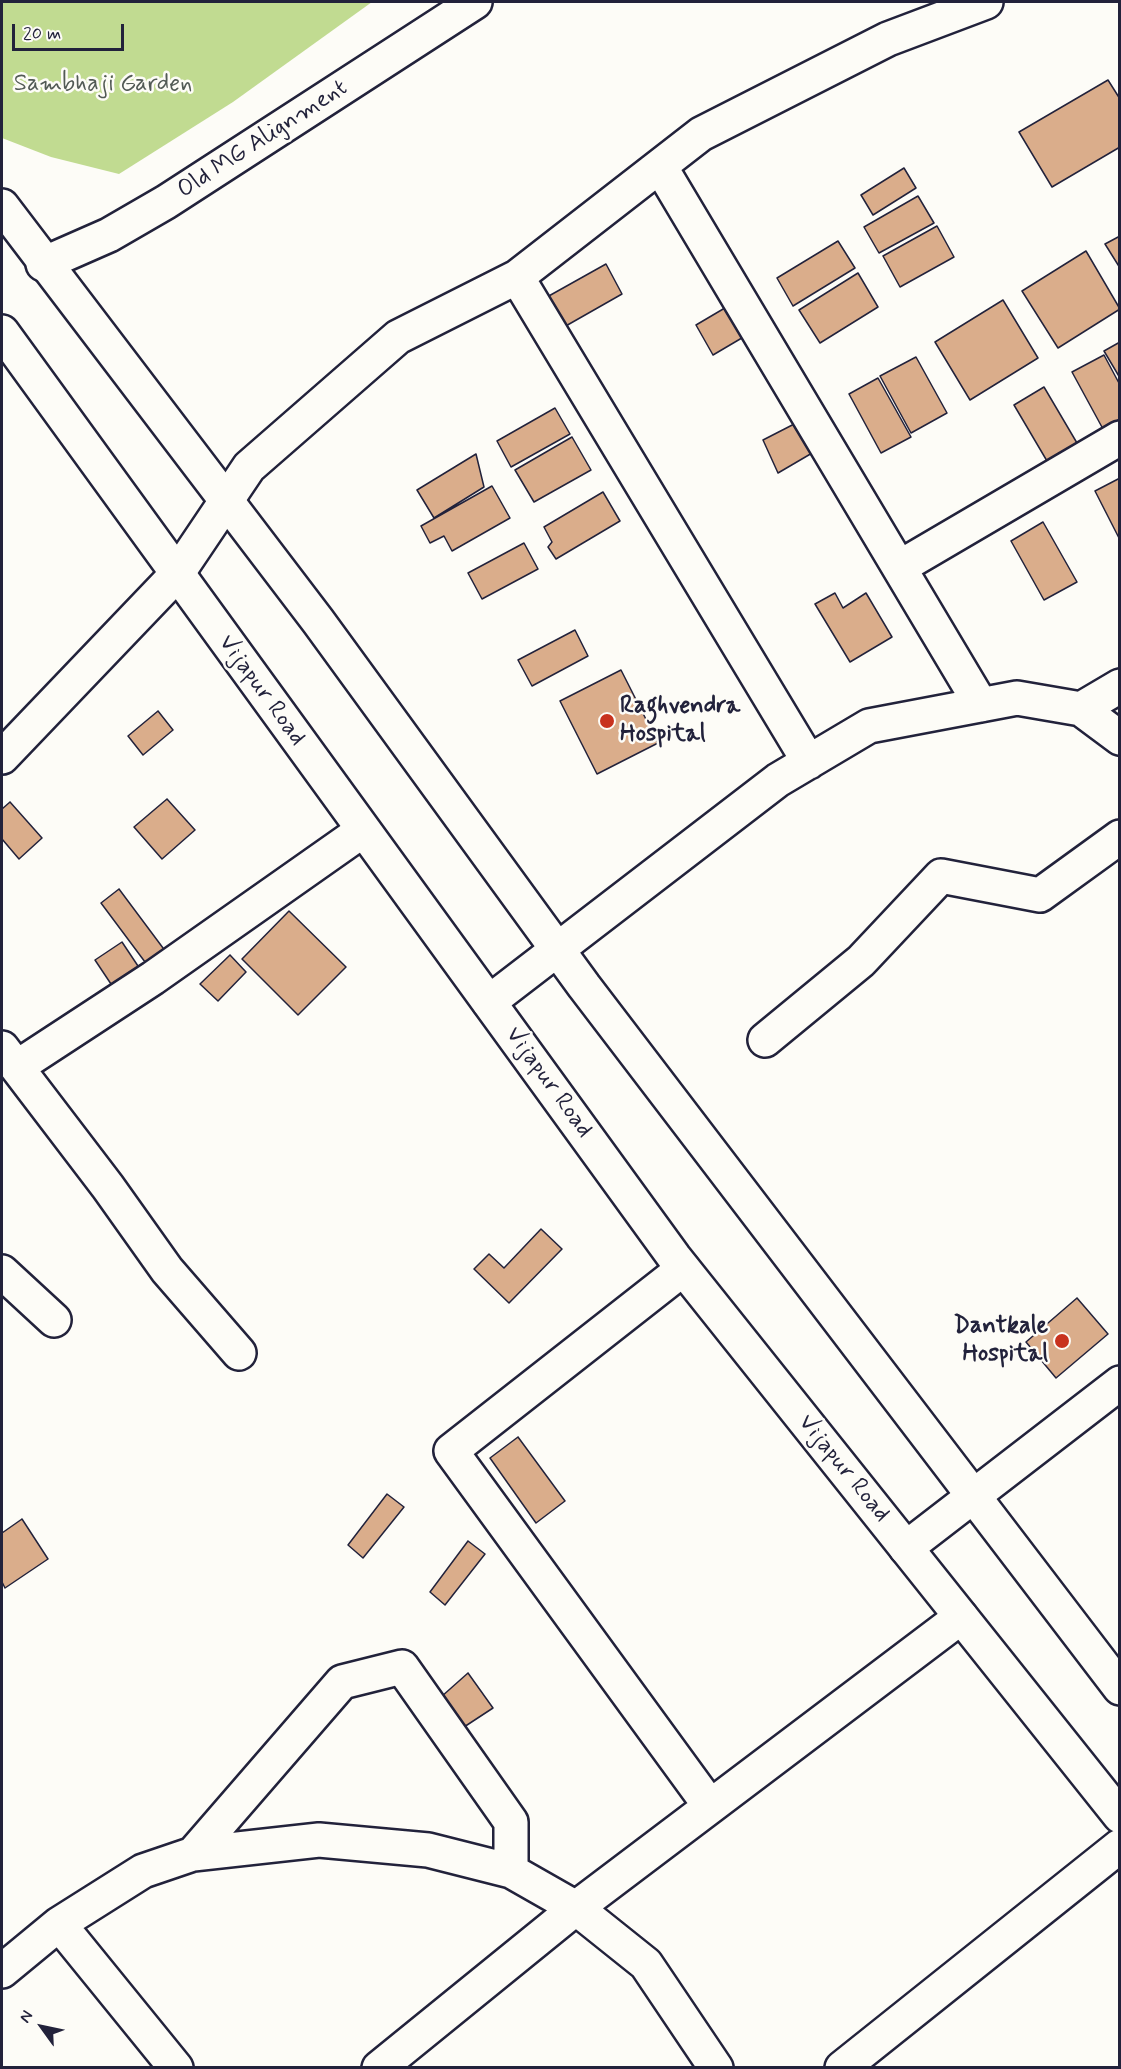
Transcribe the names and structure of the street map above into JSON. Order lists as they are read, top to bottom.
{
  "streets": {
    "street": ["Old MG Alignment", "Vijapur Road"]
  },
  "parks": ["Sambhaji Garden"],
  "places": ["Raghvendra Hospital", "Dantkale Hospital"],
  "scale_bar": "20 m",
  "north": "top left"
}
